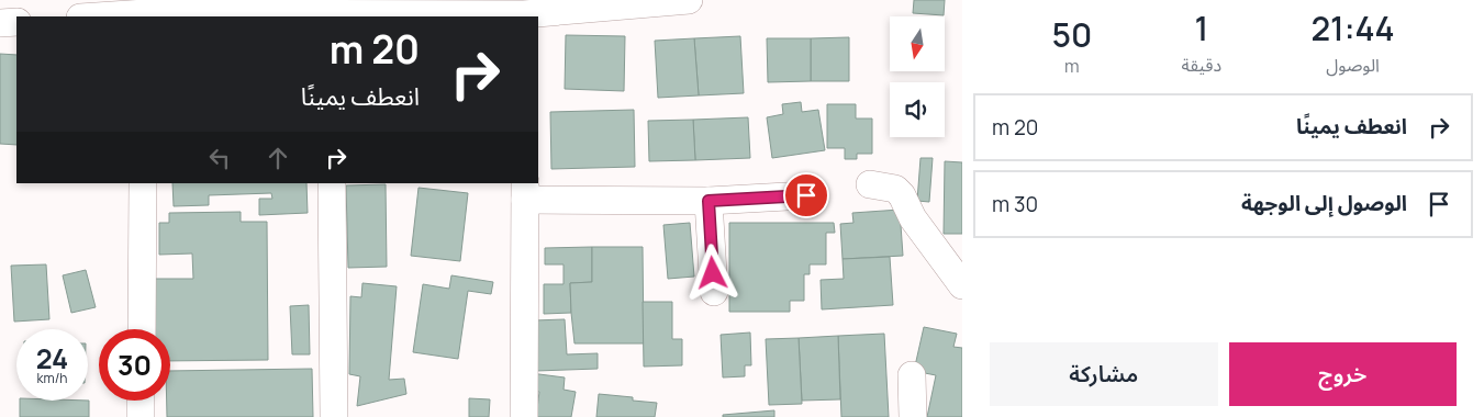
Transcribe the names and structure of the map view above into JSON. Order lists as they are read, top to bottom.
{
  "north": "bottom",
  "page": {
    "eta": [
      "21:44",
      "الوصول",
      "1",
      "دقيقة",
      "50",
      "m"
    ],
    "turn": ["20 m", "انعطف يمينًا"],
    "list": [
      {
        "name": "انعطف يمينًا",
        "value": "20 m"
      },
      {
        "name": "الوصول إلى الوجهة",
        "value": "30 m"
      }
    ],
    "speed": "24 km/h",
    "limit": "30",
    "buttons": ["خروج", "مشاركة"]
  }
}
